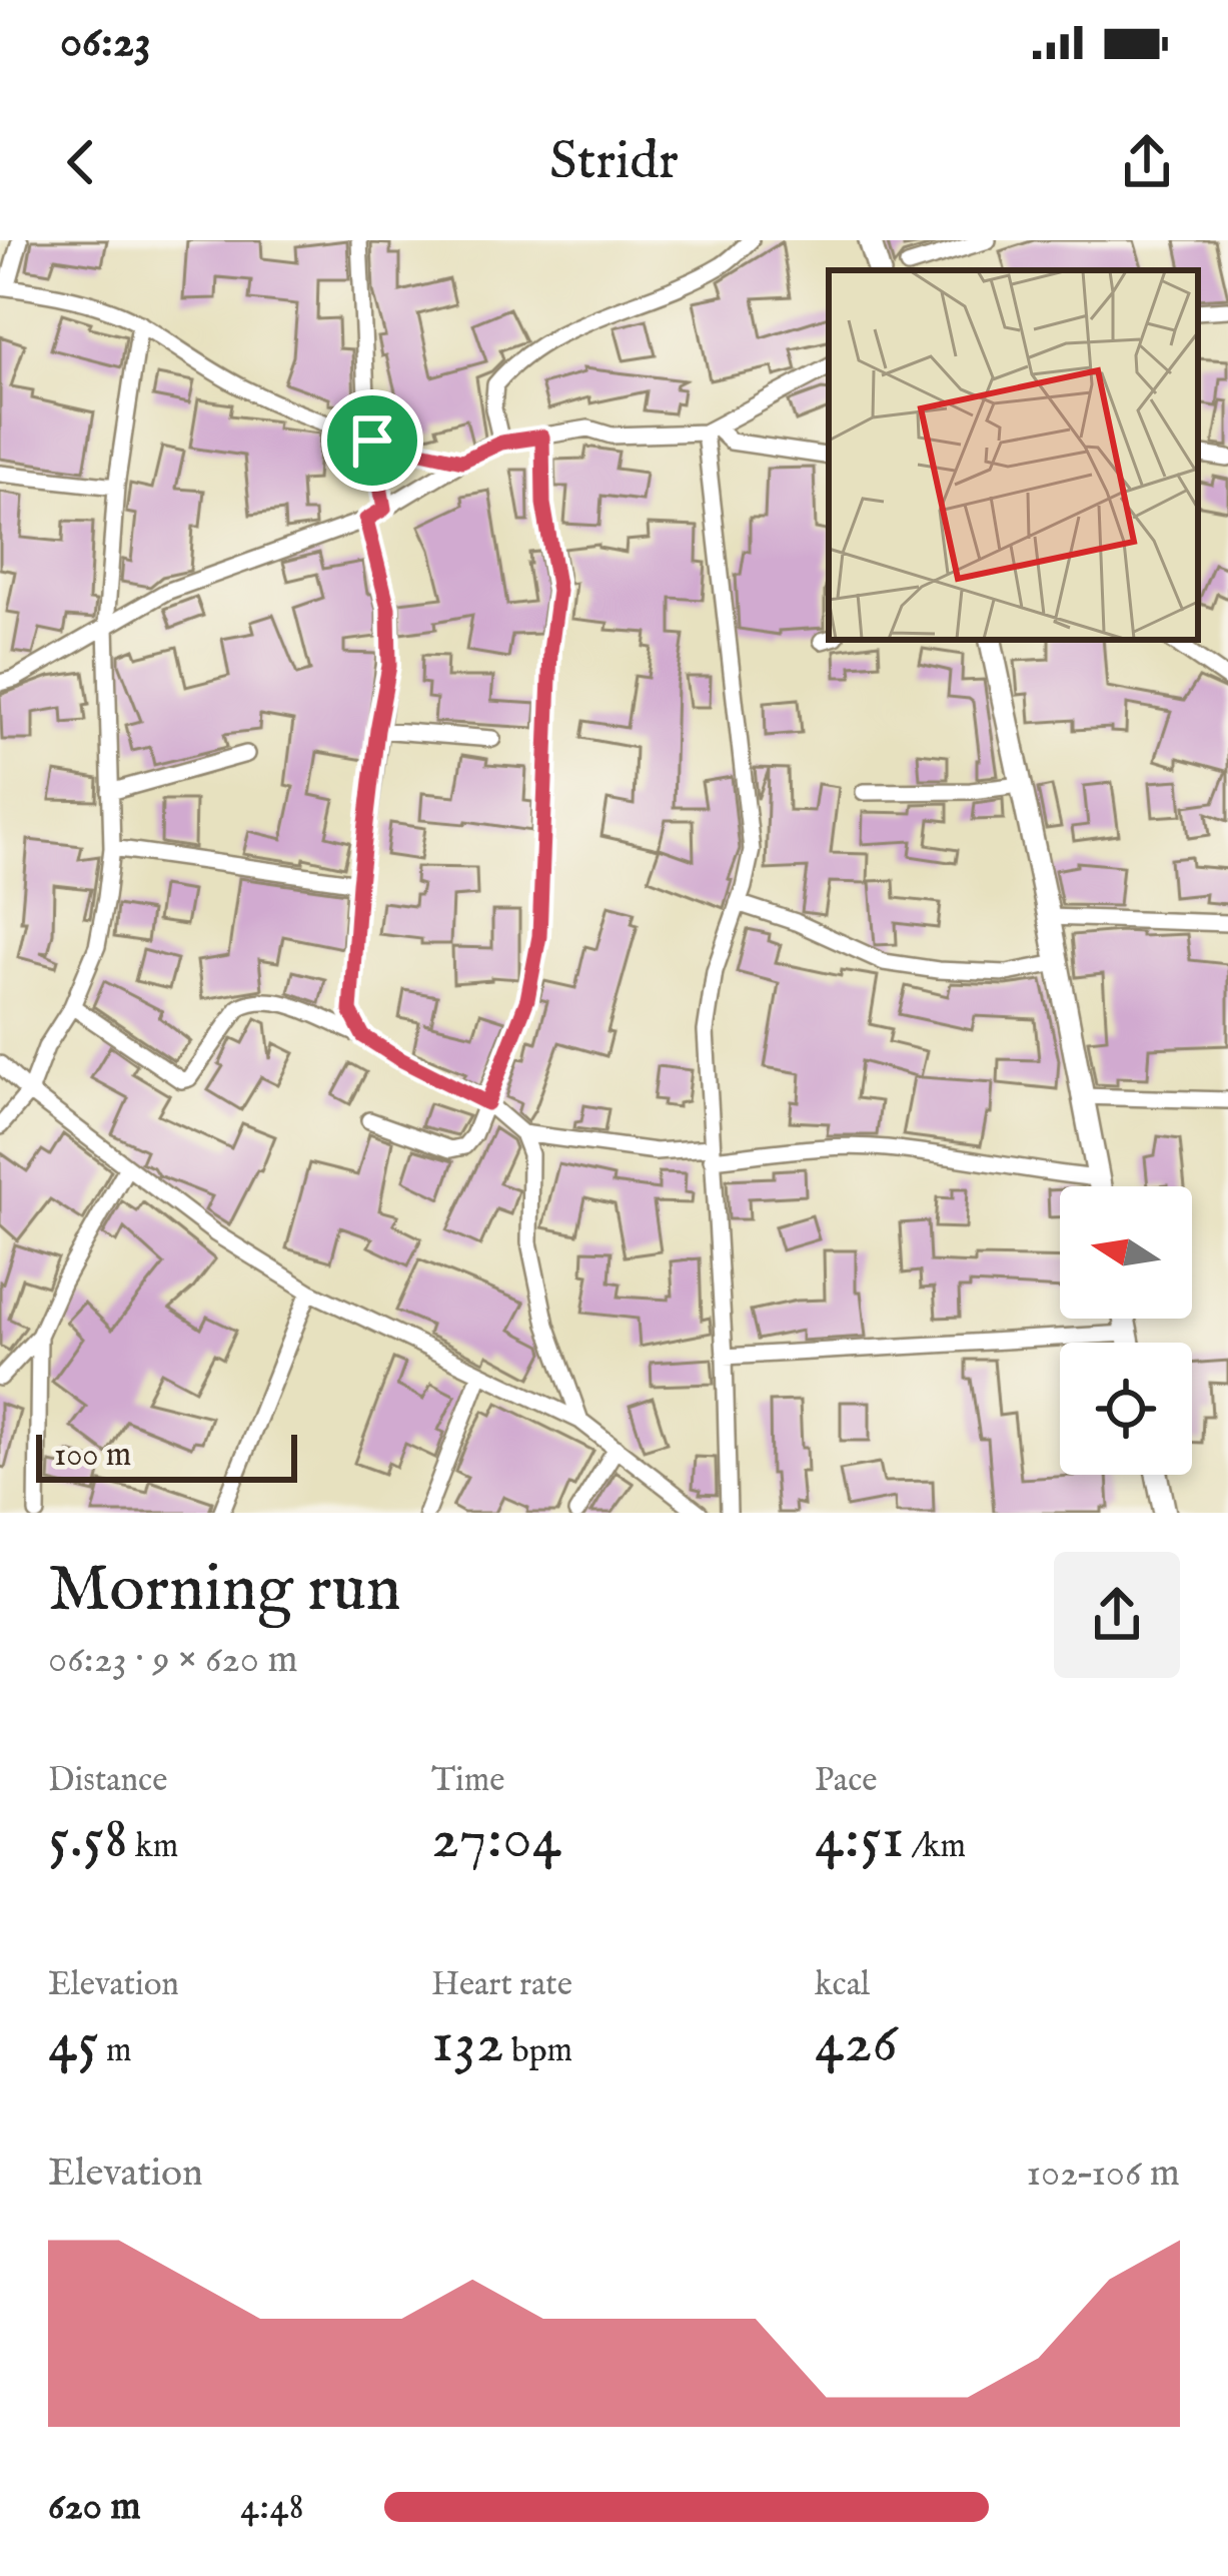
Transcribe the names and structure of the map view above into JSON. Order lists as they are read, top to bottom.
{
  "scale_bar": "100 m",
  "north": "left",
  "page": {
    "status": "06:23",
    "header": "Stridr",
    "scale": "100 m",
    "heading": ["Morning run", "06:23 · 9 × 620 m"],
    "stats": [
      ["Distance", "5.58 km"],
      ["Time", "27:04"],
      ["Pace", "4:51 /km"],
      ["Elevation", "45 m"],
      ["Heart rate", "132 bpm"],
      ["kcal", "426"]
    ],
    "chart": ["Elevation", "102–106 m"],
    "list": [
      {
        "name": "620 m",
        "note": "4:48"
      }
    ]
  }
}
